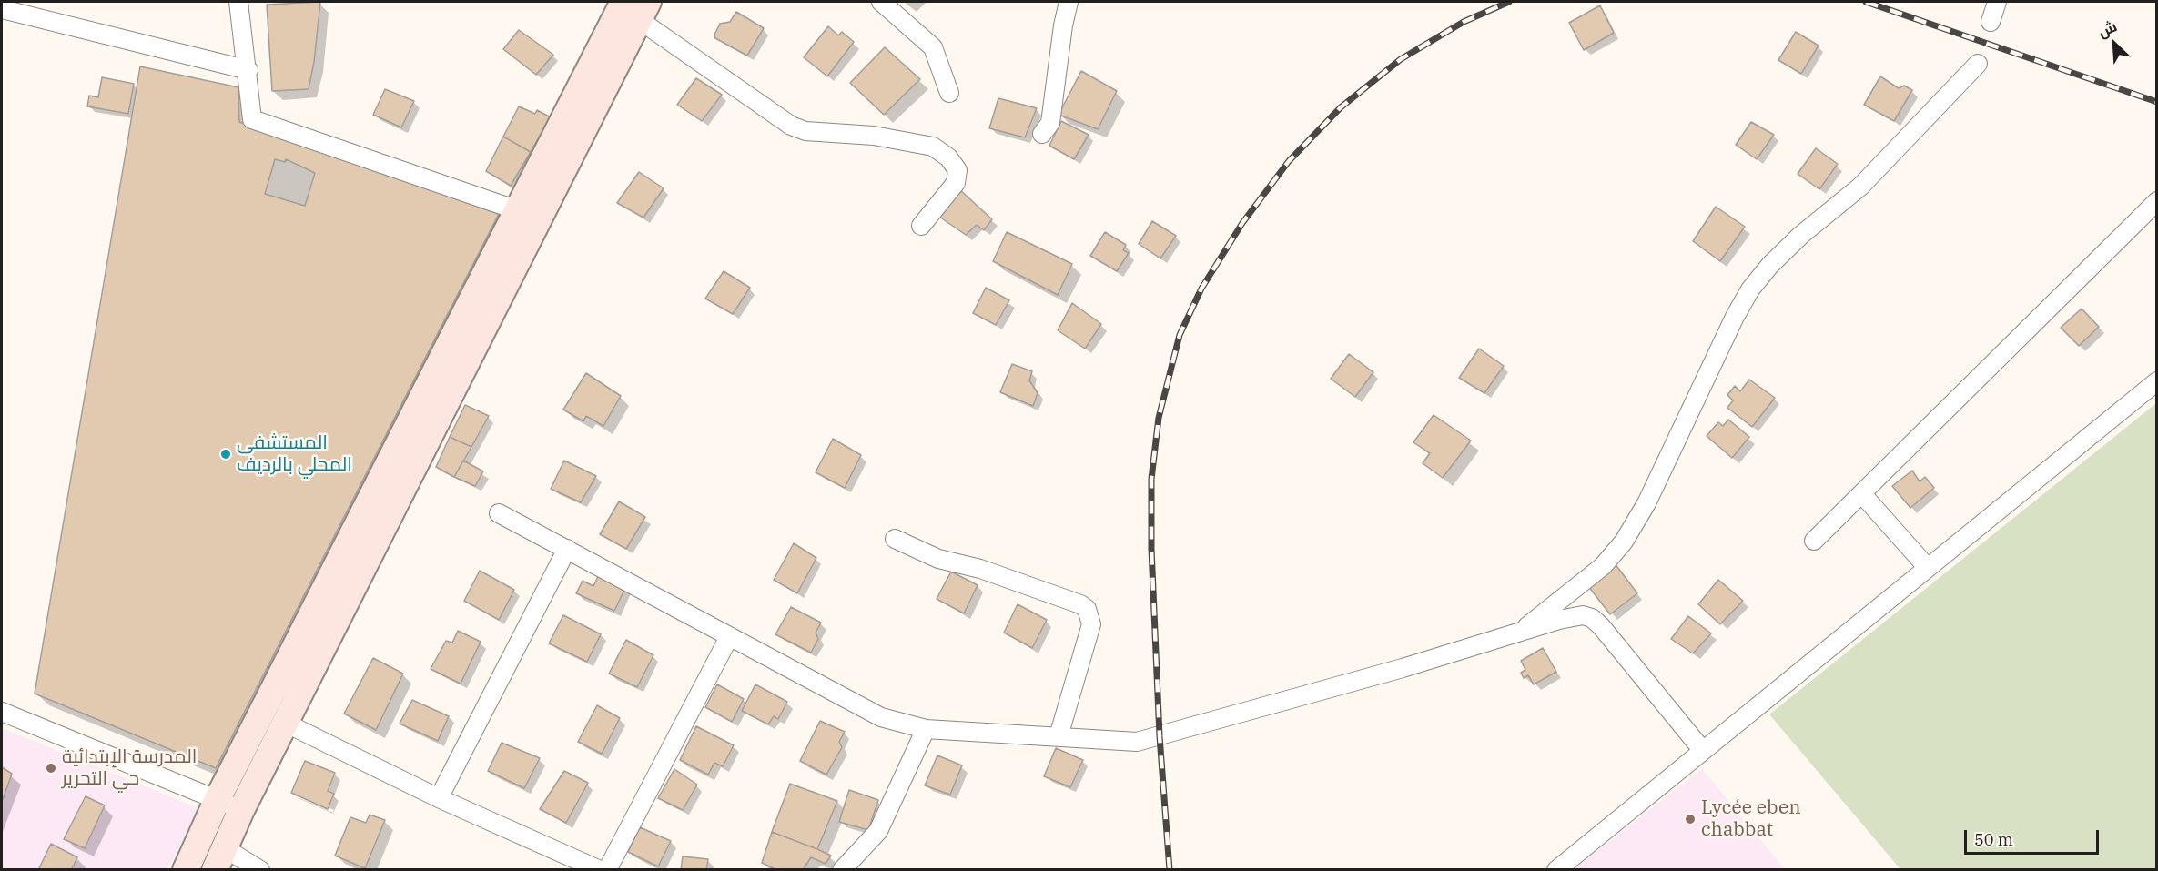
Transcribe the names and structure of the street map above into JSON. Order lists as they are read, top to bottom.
{
  "places": ["المستشفى المحلي بالرديف", "المدرسة الإبتدائية حي التحرير", "Lycée eben chabbat"],
  "scale_bar": "50 m",
  "north": "top left"
}
